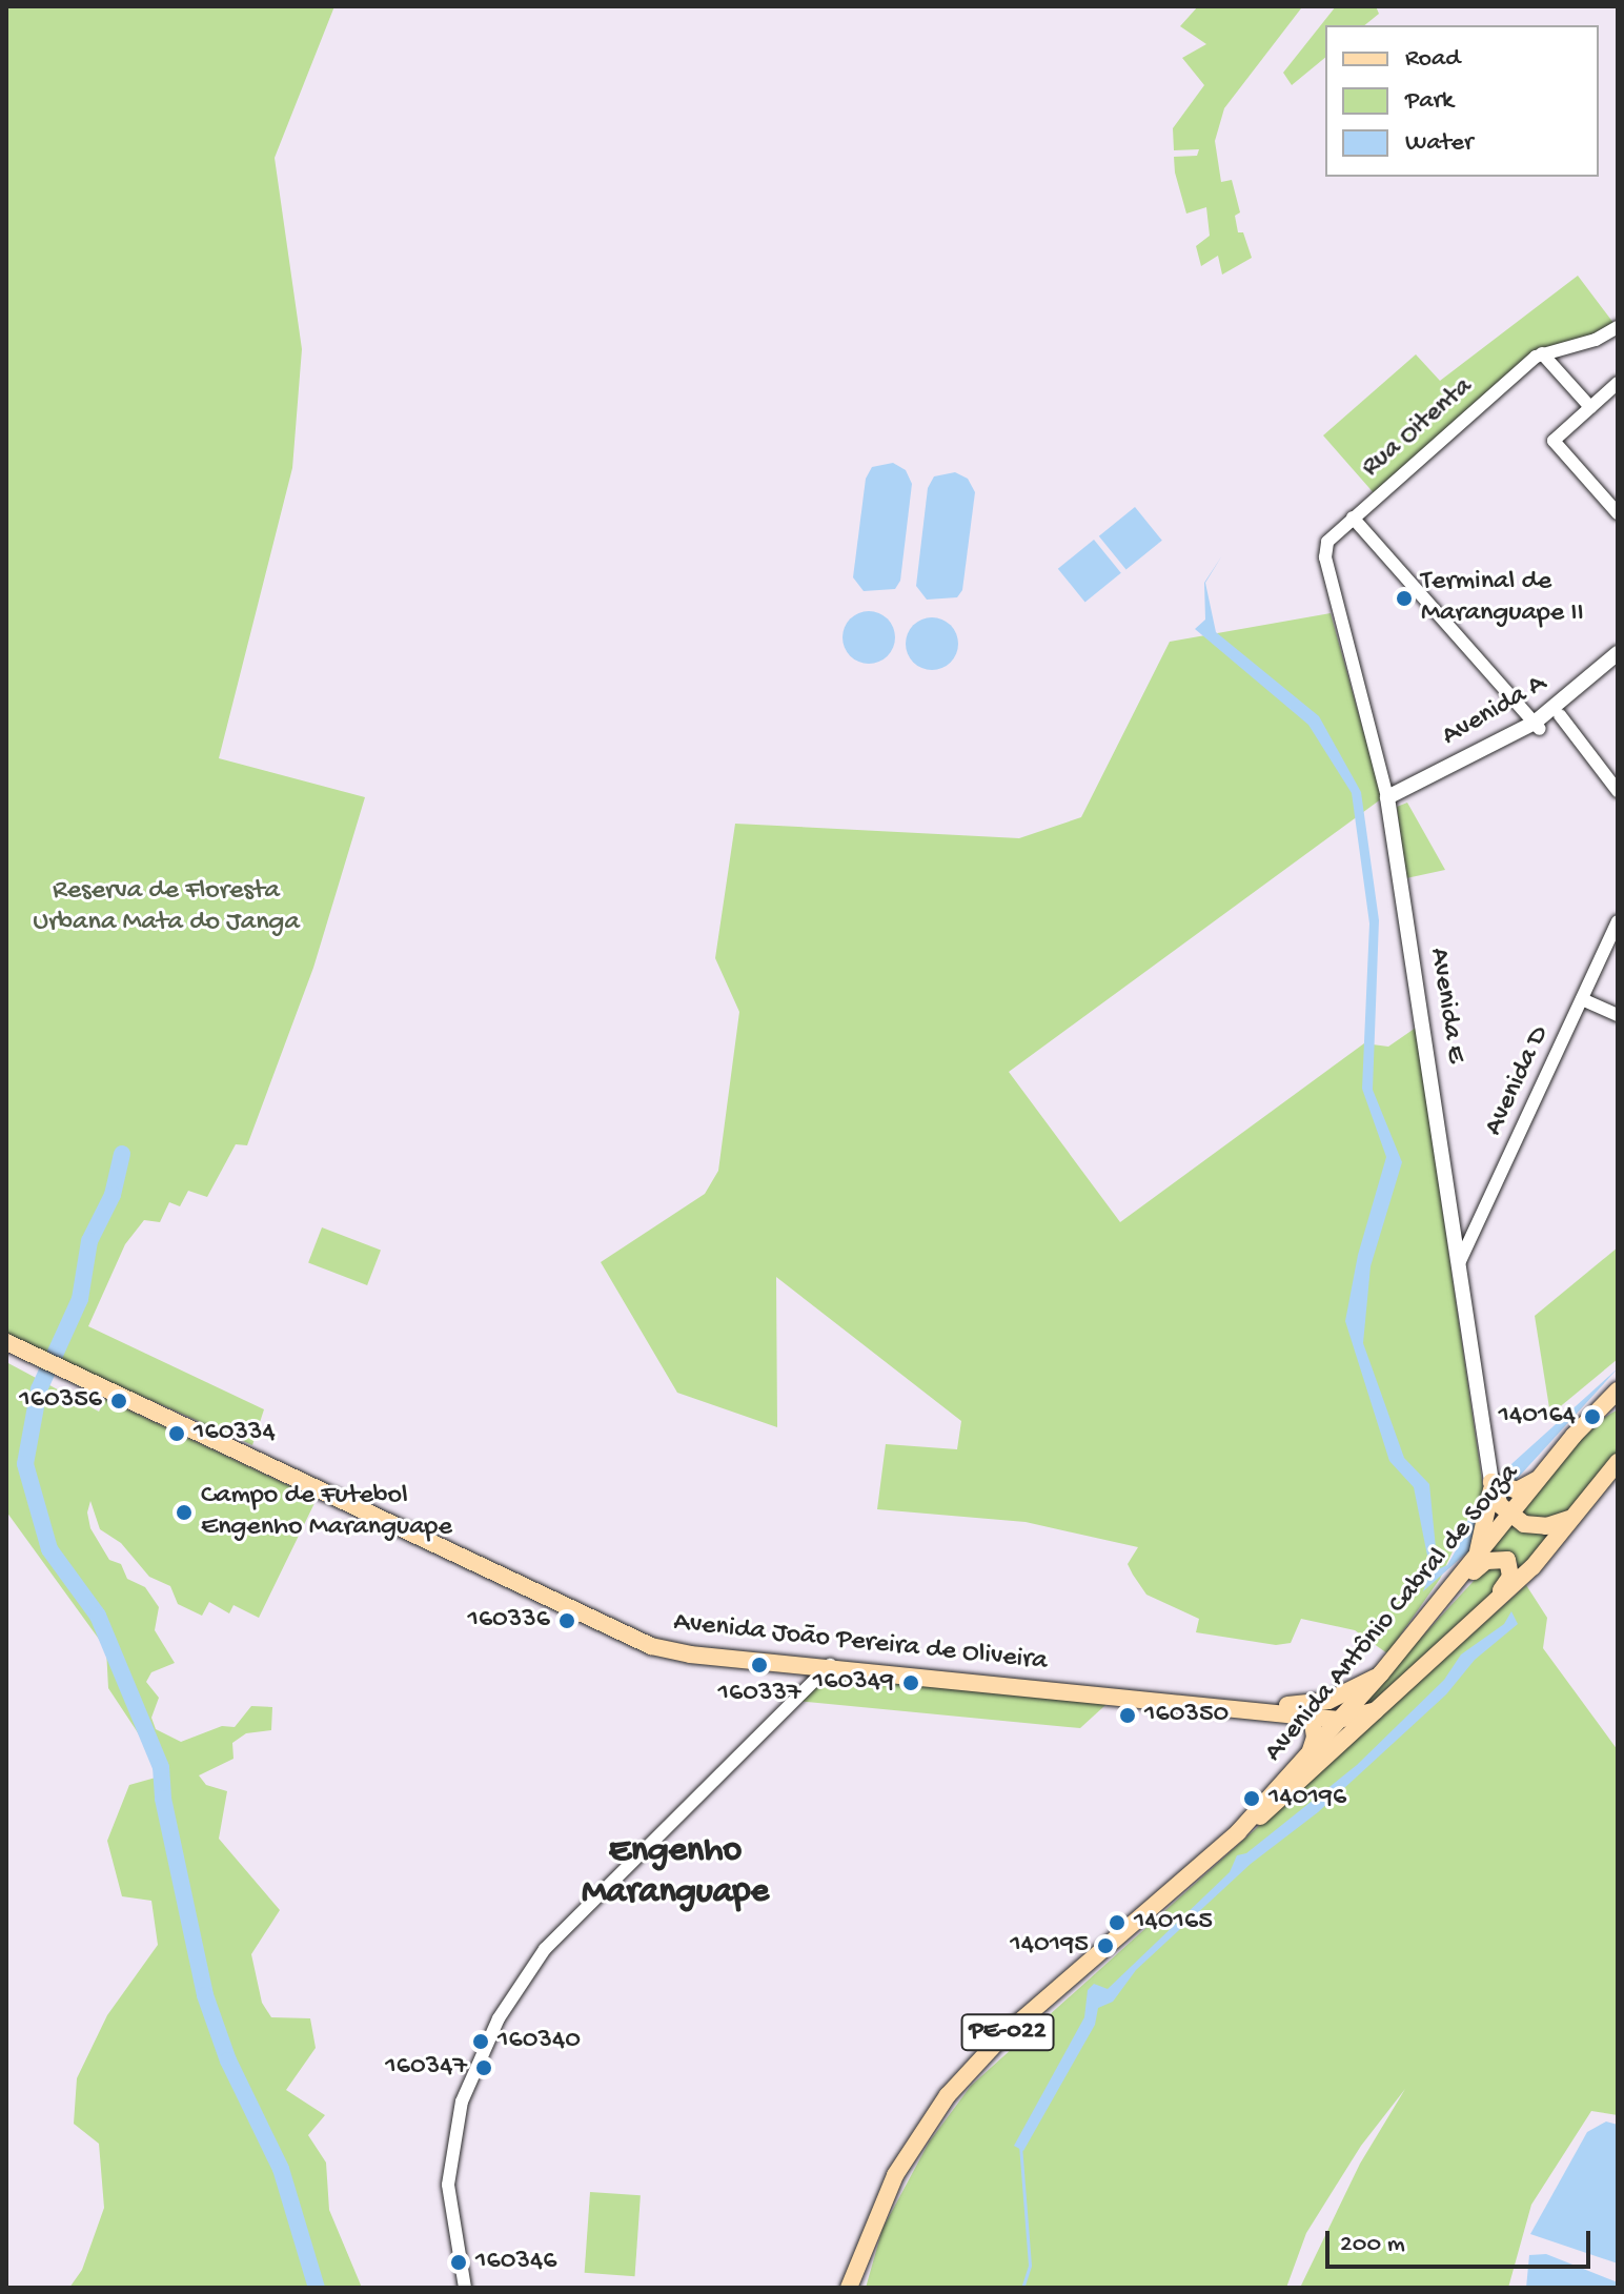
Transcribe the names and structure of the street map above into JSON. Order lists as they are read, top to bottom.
{
  "streets": {
    "main road": [
      "Avenida A",
      "Avenida E",
      "Avenida Antônio Cabral de Souza",
      "Avenida João Pereira de Oliveira",
      "PE-022"
    ],
    "street": ["Rua Oitenta", "Avenida D"]
  },
  "crossings": [
    ["Rua Oitenta", "Avenida E"],
    ["Avenida A", "Avenida E"],
    ["Avenida E", "Avenida D"],
    ["Avenida Antônio Cabral de Souza", "Avenida João Pereira de Oliveira"]
  ],
  "districts": ["Engenho Maranguape"],
  "parks": ["Reserva de Floresta Urbana Mata do Janga"],
  "places": [
    "Terminal de Maranguape II",
    "160356",
    "140164",
    "160334",
    "Campo de Futebol Engenho Maranguape",
    "160336",
    "160337",
    "160349",
    "160350",
    "140196",
    "140165",
    "140195",
    "160340",
    "160347",
    "160346"
  ],
  "legend": ["Road", "Park", "Water"],
  "scale_bar": "200 m"
}
